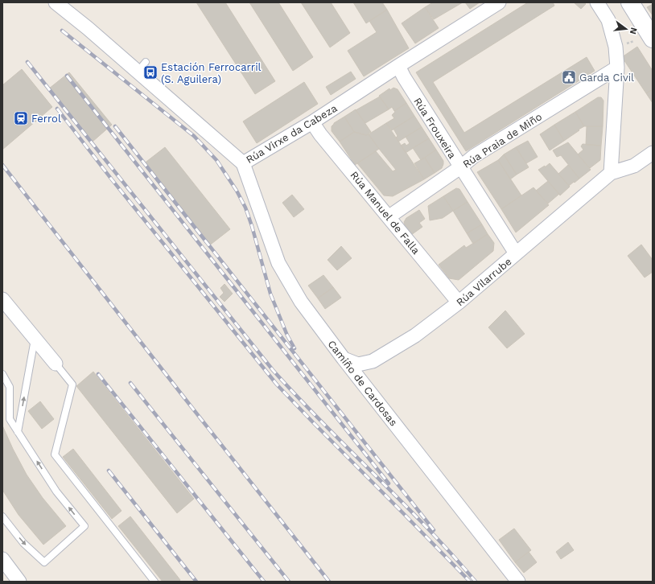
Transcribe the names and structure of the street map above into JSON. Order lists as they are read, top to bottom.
{
  "streets": {
    "street": [
      "Rúa Frouxeira",
      "Rúa Virxe da Cabeza",
      "Rúa Praia de Miño",
      "Rúa Manuel de Falla",
      "Rúa Vilarrube",
      "Camiño de Cardosas"
    ]
  },
  "crossings": [
    ["Rúa Frouxeira", "Rúa Virxe da Cabeza"],
    ["Rúa Frouxeira", "Rúa Praia de Miño"],
    ["Rúa Frouxeira", "Rúa Vilarrube"],
    ["Rúa Virxe da Cabeza", "Rúa Manuel de Falla"],
    ["Rúa Virxe da Cabeza", "Camiño de Cardosas"],
    ["Rúa Praia de Miño", "Rúa Manuel de Falla"],
    ["Rúa Manuel de Falla", "Rúa Vilarrube"],
    ["Rúa Vilarrube", "Camiño de Cardosas"]
  ],
  "places": {
    "bus stop": ["Estación Ferrocarril (S. Aguilera)"],
    "public building": ["Garda Civil"],
    "station": ["Ferrol"]
  },
  "north": "right"
}
